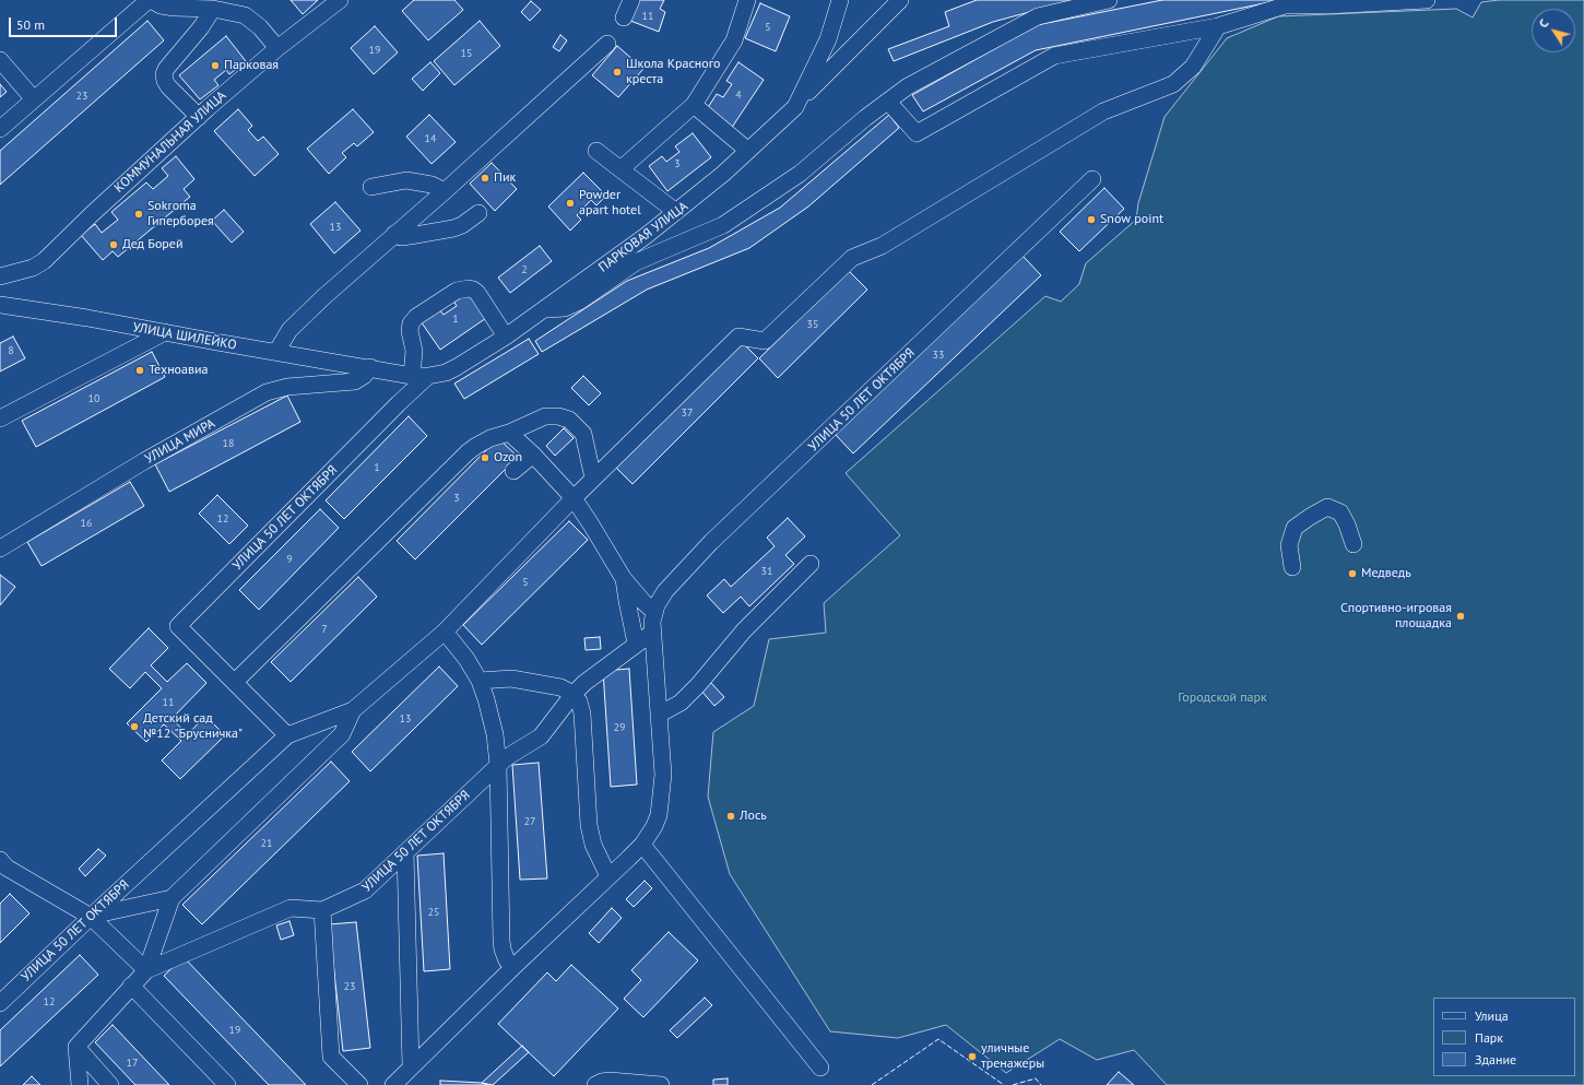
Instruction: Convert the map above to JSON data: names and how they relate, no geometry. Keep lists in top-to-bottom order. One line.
{"streets":{"street":["КОММУНАЛЬНАЯ УЛИЦА","ПАРКОВАЯ УЛИЦА","УЛИЦА ШИЛЕЙКО","УЛИЦА 50 ЛЕТ ОКТЯБРЯ","УЛИЦА МИРА"]},"crossings":[["ПАРКОВАЯ УЛИЦА","УЛИЦА ШИЛЕЙКО"],["ПАРКОВАЯ УЛИЦА","УЛИЦА 50 ЛЕТ ОКТЯБРЯ"],["ПАРКОВАЯ УЛИЦА","УЛИЦА МИРА"],["УЛИЦА ШИЛЕЙКО","УЛИЦА МИРА"]],"parks":["Городской парк"],"places":["Парковая","Школа Красного креста","Пик","Powder apart hotel","Sokroma Гиперборея","Snow point","Дед Борей","Техноавиа","Ozon","Медведь","Спортивно-игровая площадка","Детский сад №12 \"Брусничка\"","Лось","уличные тренажеры"],"house_numbers":["11","5","19","15","4","23","14","3","13","2","1","35","8","33","10","37","18","1","3","12","16","9","31","5","7","11","13","29","27","21","25","23","12","19","17"],"legend":["Улица","Парк","Здание"],"scale_bar":"50 m","north":"top left"}
